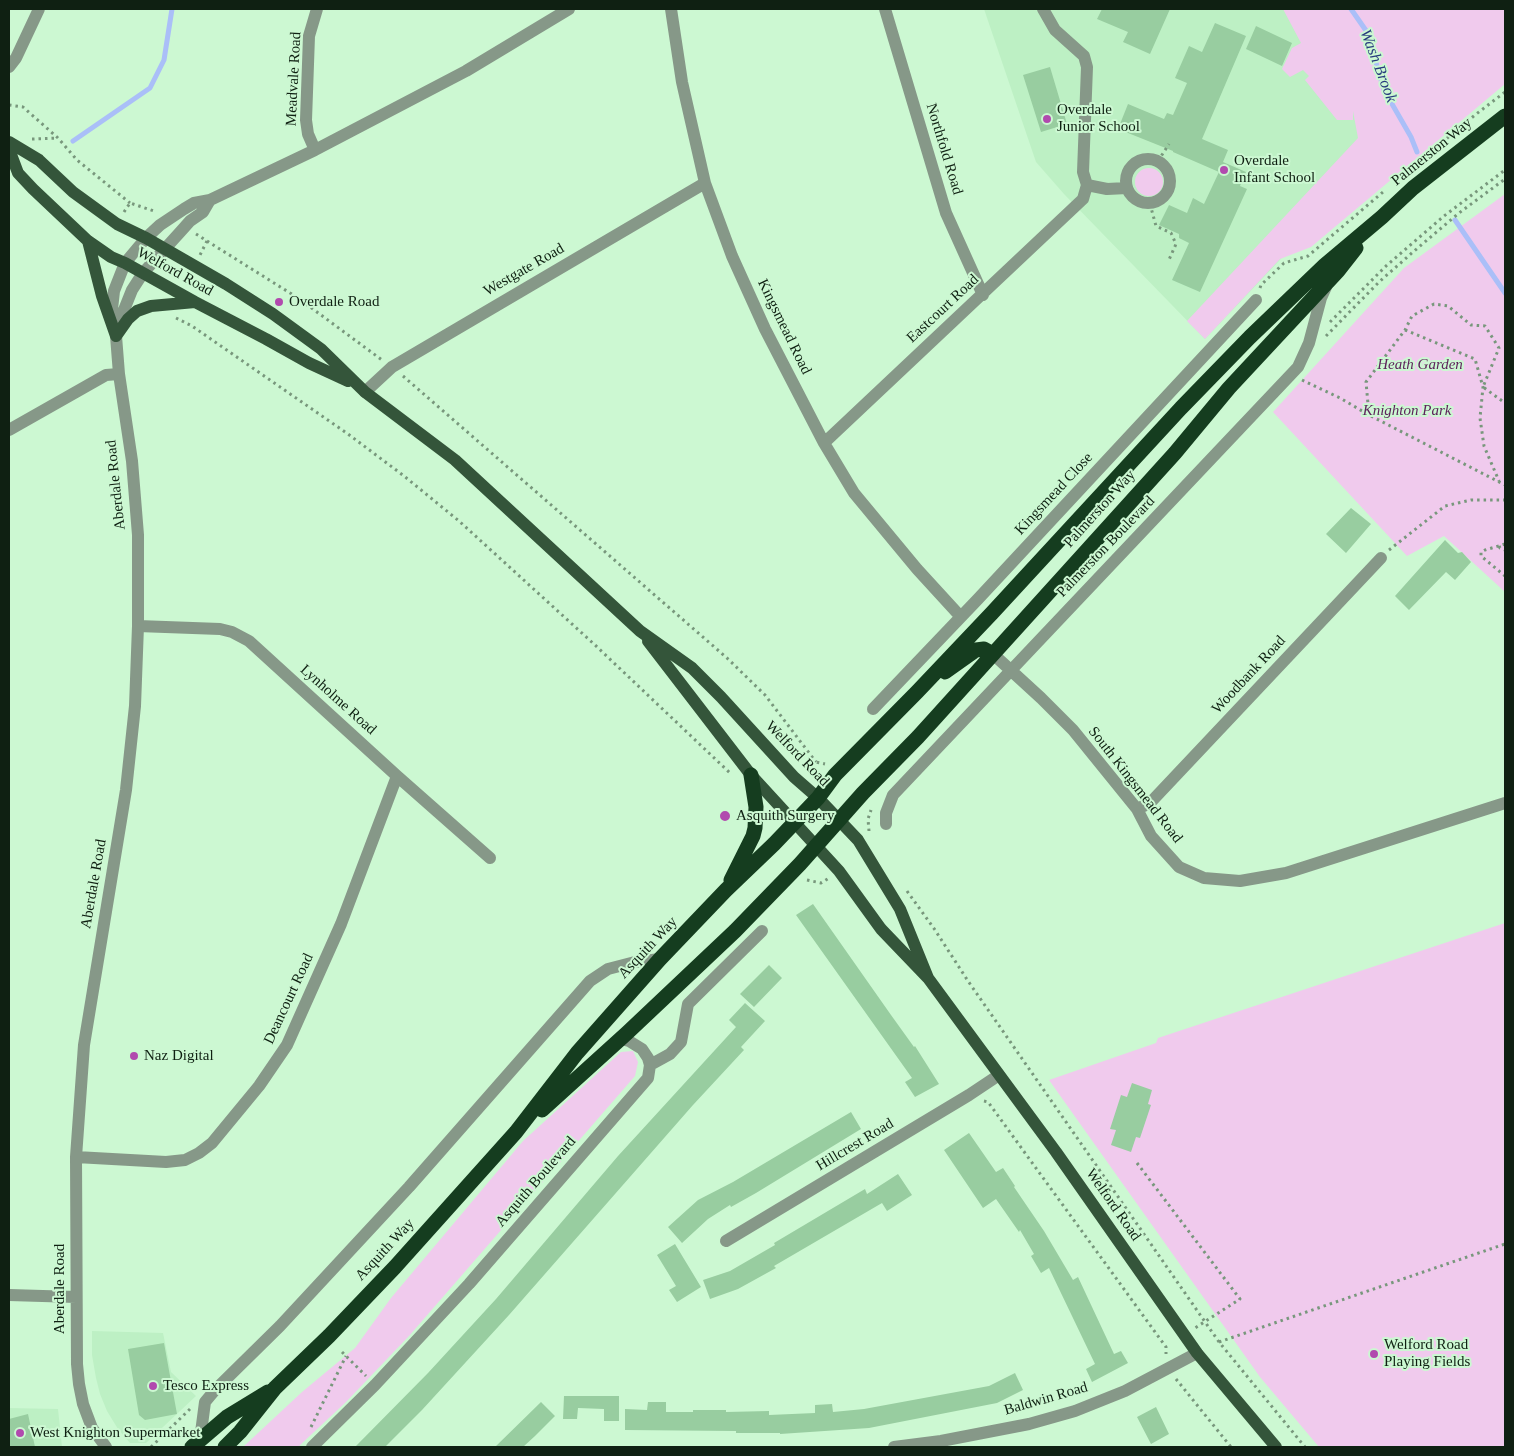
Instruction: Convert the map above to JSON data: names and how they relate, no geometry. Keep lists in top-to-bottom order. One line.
{"streets":{"highway":["Palmerston Way","Asquith Way"],"main road":["Welford Road"],"street":["Meadvale Road","Northfold Road","Westgate Road","Eastcourt Road","Kingsmead Road","Aberdale Road","Kingsmead Close","Palmerston Boulevard","Woodbank Road","Lynholme Road","South Kingsmead Road","Deancourt Road","Hillcrest Road","Asquith Boulevard","Baldwin Road"]},"crossings":[["Northfold Road","Eastcourt Road"],["Palmerston Way","Welford Road"],["Palmerston Way","Palmerston Boulevard"],["Palmerston Way","South Kingsmead Road"],["Palmerston Way","Asquith Way"],["Westgate Road","Welford Road"],["Westgate Road","Kingsmead Road"],["Welford Road","Aberdale Road"],["Welford Road","Asquith Way"],["Welford Road","Hillcrest Road"],["Welford Road","Baldwin Road"],["Eastcourt Road","Kingsmead Road"],["Kingsmead Road","Kingsmead Close"],["Aberdale Road","Lynholme Road"],["Aberdale Road","Deancourt Road"],["Palmerston Boulevard","South Kingsmead Road"],["Woodbank Road","South Kingsmead Road"],["Lynholme Road","Deancourt Road"]],"water":["Wash Brook"],"parks":["Heath Garden","Knighton Park"],"places":["Overdale Junior School","Overdale Infant School","Overdale Road","Asquith Surgery","Naz Digital","Welford Road Playing Fields","Tesco Express","West Knighton Supermarket"]}
